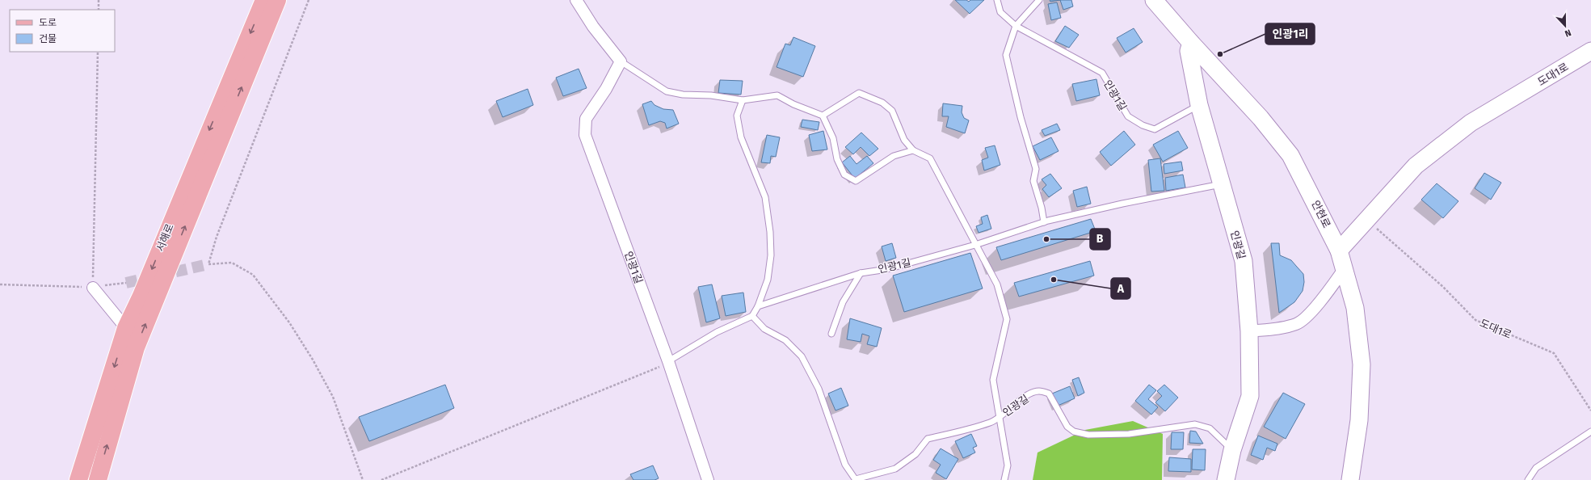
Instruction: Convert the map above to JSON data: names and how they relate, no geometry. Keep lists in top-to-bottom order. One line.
{"streets":{"main road":["서해로"],"street":["도대1로","인광1길","안현로","인광길"]},"crossings":[["도대1로","안현로"],["인광1길","인광길"],["안현로","인광길"]],"places":["인광1리","B","A"],"legend":["도로","건물"],"north":"bottom"}
